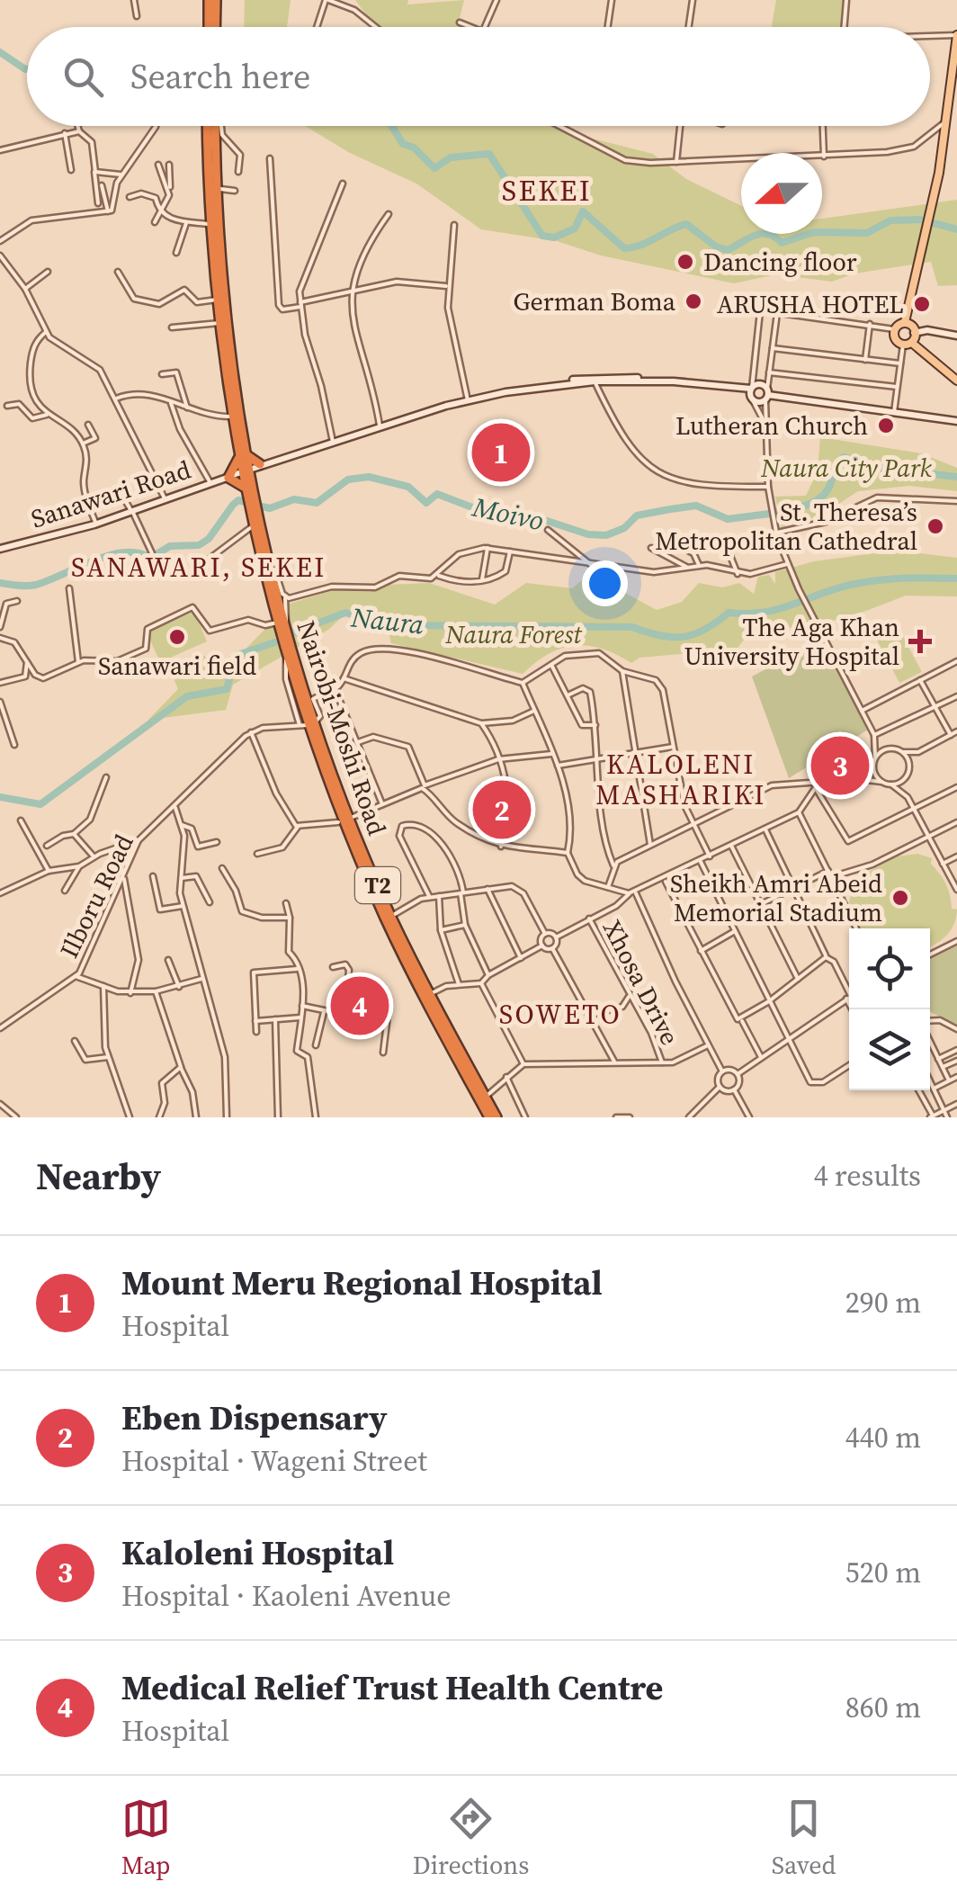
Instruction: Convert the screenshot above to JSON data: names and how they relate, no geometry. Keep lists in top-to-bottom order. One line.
{"streets":{"highway":["Nairobi-Moshi Road","T2"],"street":["Sanawari Road","Ilboru Road","Xhosa Drive"]},"crossings":[["Sanawari Road","Nairobi-Moshi Road"]],"districts":["SEKEI","SANAWARI, SEKEI","KALOLENI MASHARIKI","SOWETO"],"water":["Moivo","Naura"],"parks":["Naura City Park","Naura Forest"],"places":{"other":["Dancing floor","German Boma","ARUSHA HOTEL","Lutheran Church","St. Theresa’s Metropolitan Cathedral","Sanawari field","Sheikh Amri Abeid Memorial Stadium"],"health":["The Aga Khan University Hospital"]},"north":"left","page":{"search":"Search here","pins":["1","3","2","4"],"heading":["Nearby","4 results"],"list":[{"mark":"1","name":"Mount Meru Regional Hospital","note":"Hospital","value":"290 m"},{"mark":"2","name":"Eben Dispensary","note":"Hospital · Wageni Street","value":"440 m"},{"mark":"3","name":"Kaloleni Hospital","note":"Hospital · Kaoleni Avenue","value":"520 m"},{"mark":"4","name":"Medical Relief Trust Health Centre","note":"Hospital","value":"860 m"}],"nav":["Map","Directions","Saved"]}}
